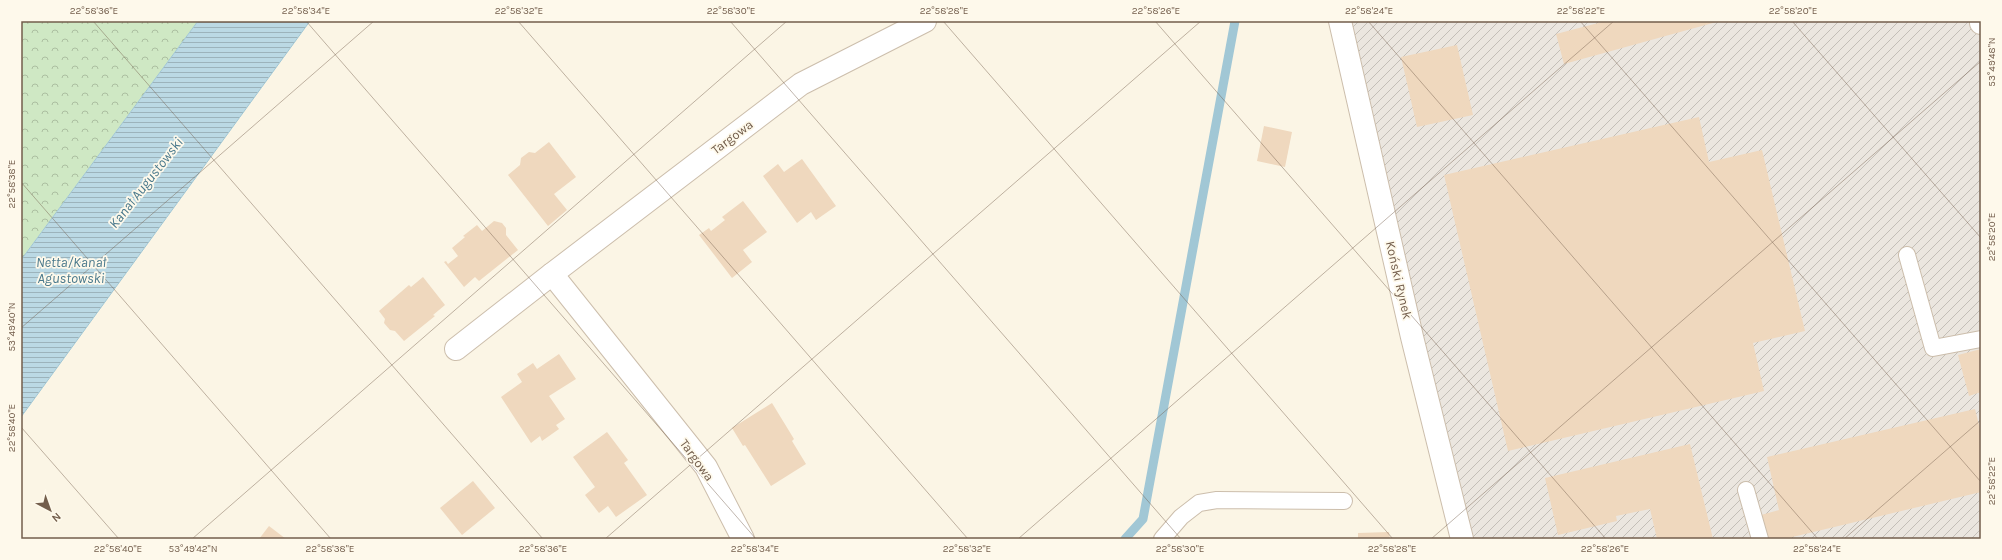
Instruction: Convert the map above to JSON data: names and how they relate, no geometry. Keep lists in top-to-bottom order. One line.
{"streets":{"street":["Targowa","Koński Rynek"]},"water":["Kanał Augustowski","Netta/Kanał Agustowski"],"north":"bottom right","coordinates":["22°58'36\"E","22°58'34\"E","22°58'32\"E","22°58'30\"E","22°58'28\"E","22°58'26\"E","22°58'24\"E","22°58'22\"E","22°58'20\"E","53°49'48\"N","22°58'38\"E","53°49'40\"N","22°58'40\"E","53°49'42\"N"]}
